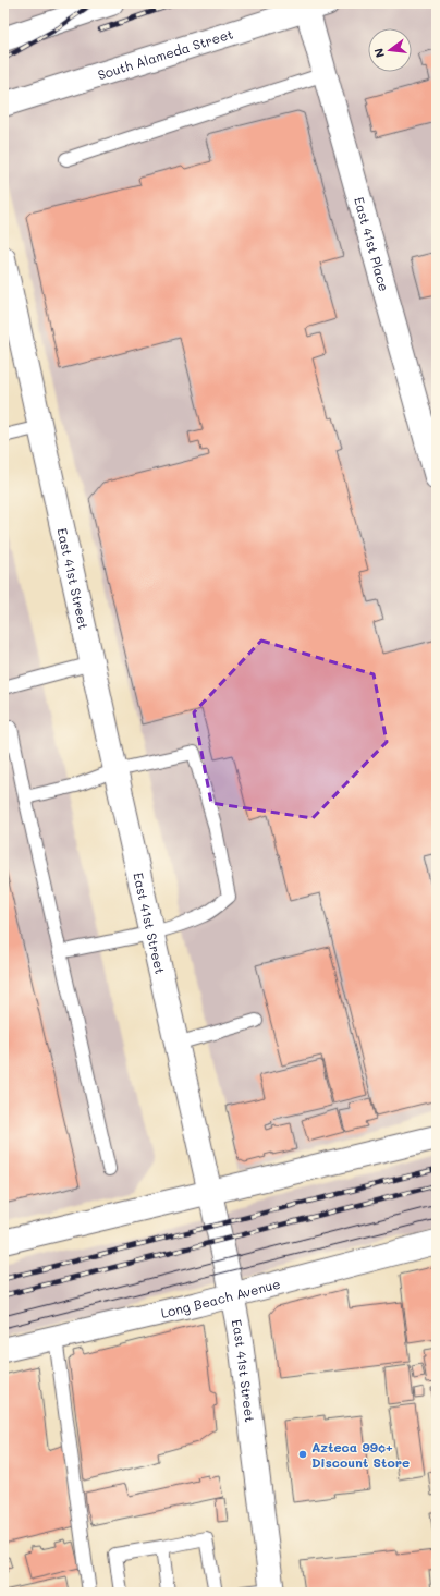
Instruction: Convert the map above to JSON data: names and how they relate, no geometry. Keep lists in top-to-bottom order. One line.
{"streets":{"street":["South Alameda Street","East 41st Place","East 41st Street","Long Beach Avenue"]},"crossings":[["South Alameda Street","East 41st Place"],["East 41st Street","Long Beach Avenue"]],"places":["Azteca 99¢+ Discount Store"],"north":"left"}
